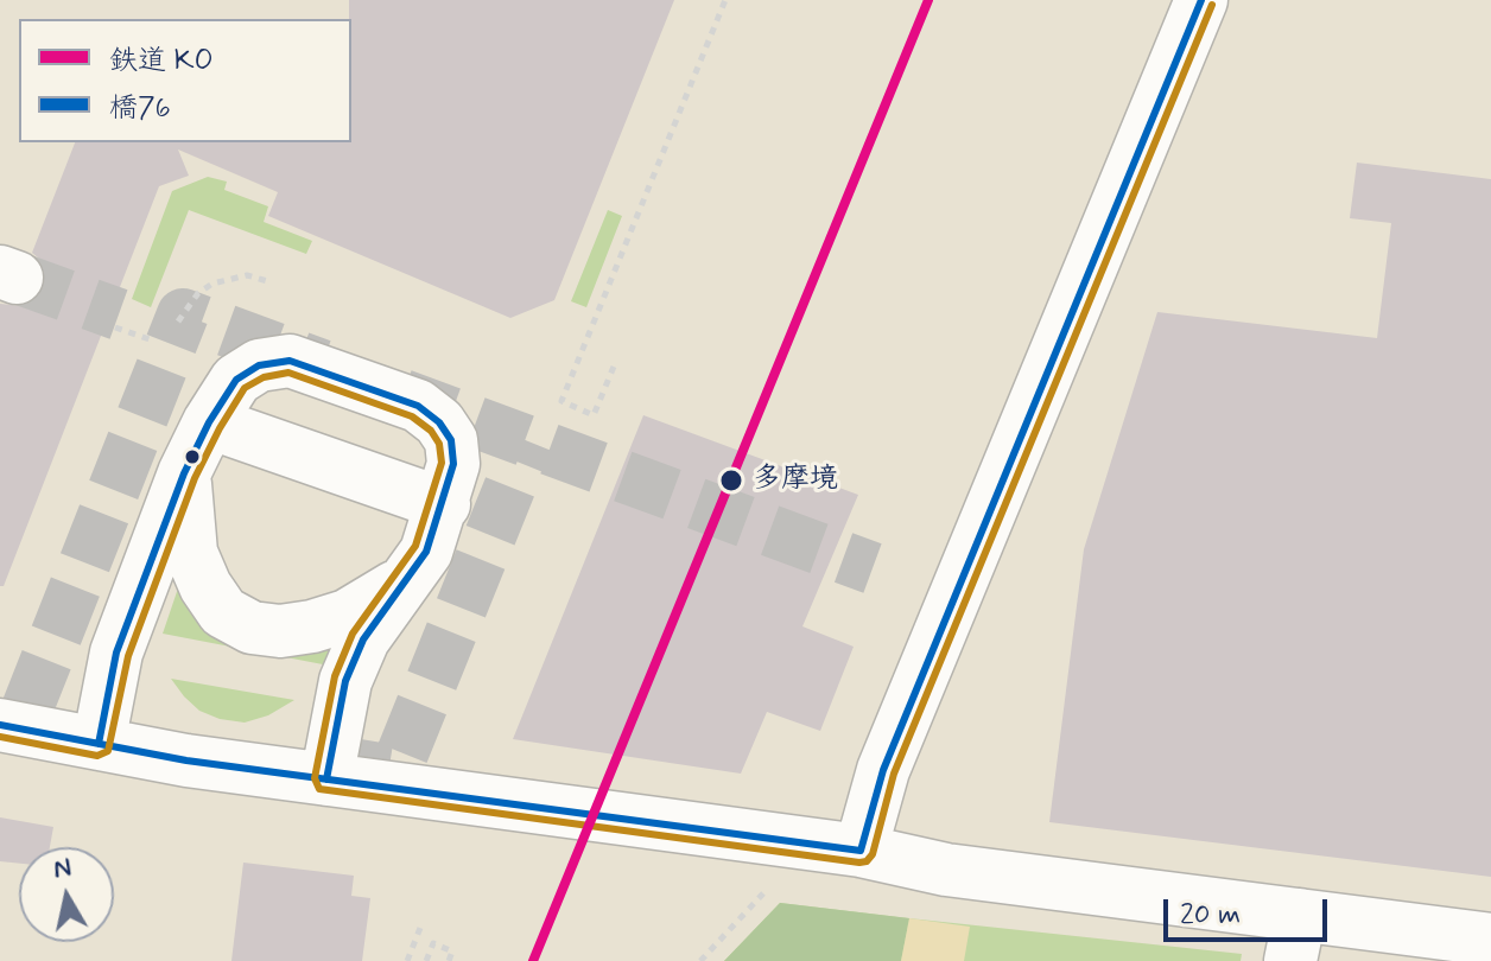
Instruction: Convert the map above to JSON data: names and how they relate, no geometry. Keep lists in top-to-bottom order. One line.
{"places":["多摩境"],"lines":["rail line KO","transit line 橋76"],"legend":["鉄道 KO","橋76"],"scale_bar":"20 m","north":"top"}
